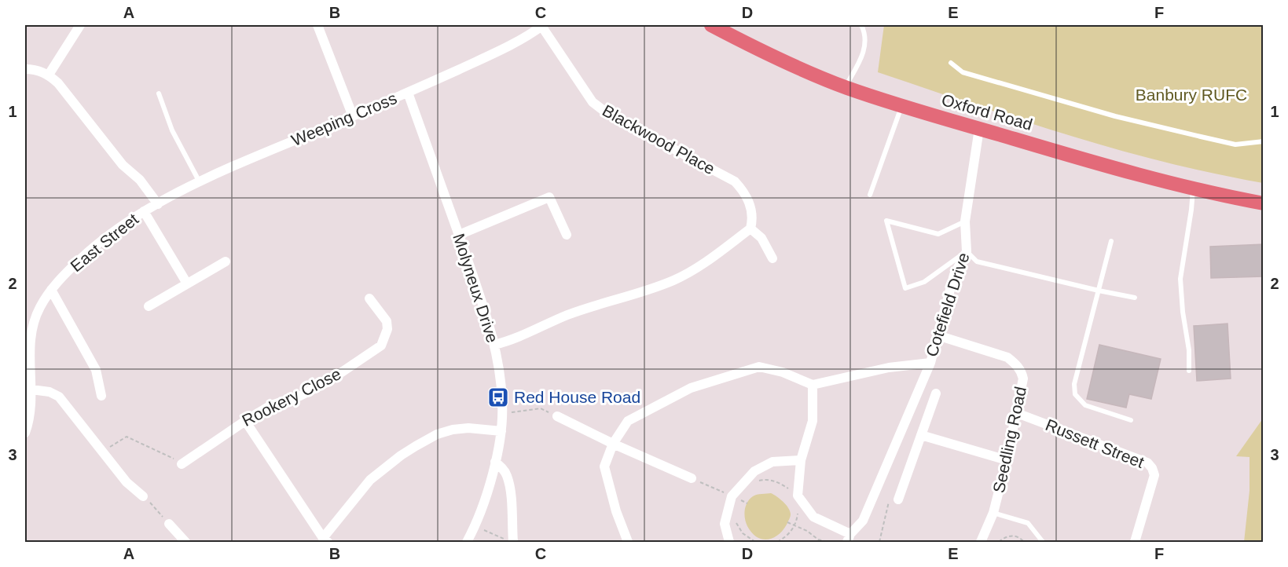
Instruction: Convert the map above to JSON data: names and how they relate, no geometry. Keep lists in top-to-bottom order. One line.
{"streets":{"main road":["Oxford Road"],"street":["Weeping Cross","Blackwood Place","East Street","Molyneux Drive","Cotefield Drive","Rookery Close","Seedling Road","Russett Street"]},"crossings":[["Oxford Road","Cotefield Drive"],["Weeping Cross","Blackwood Place"],["Weeping Cross","East Street"],["Weeping Cross","Molyneux Drive"],["Cotefield Drive","Seedling Road"],["Seedling Road","Russett Street"]],"parks":["Banbury RUFC"],"places":{"bus stop":["Red House Road"]},"grid":{"columns":["A","B","C","D","E","F"],"rows":["1","2","3"]}}
